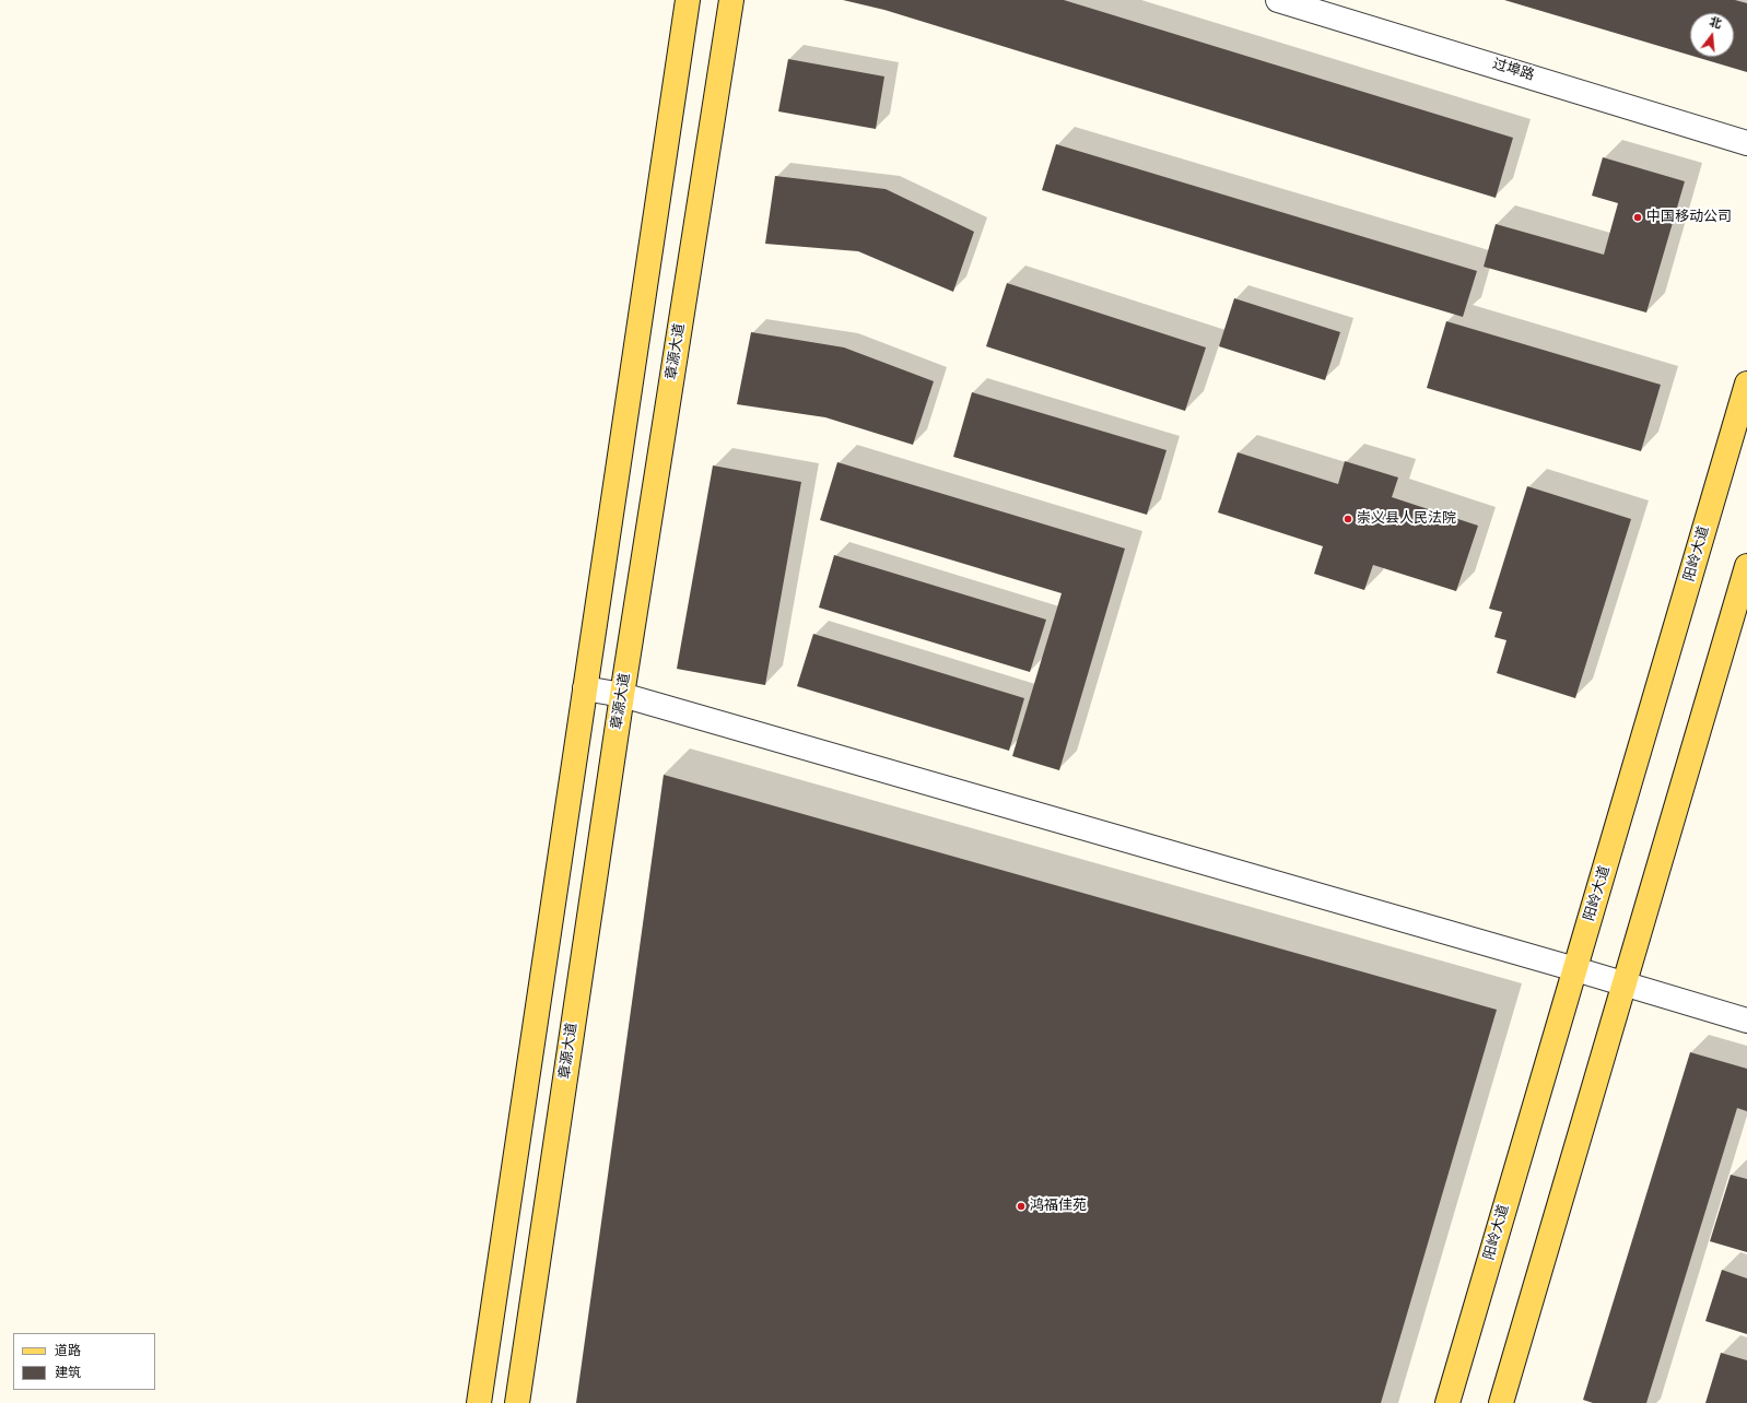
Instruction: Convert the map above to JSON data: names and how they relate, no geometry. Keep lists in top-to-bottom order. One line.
{"streets":{"main road":["章源大道","阳岭大道"],"street":["过埠路"]},"places":["中国移动公司","崇义县人民法院","鸿福佳苑"],"legend":["道路","建筑"],"north":"top"}
